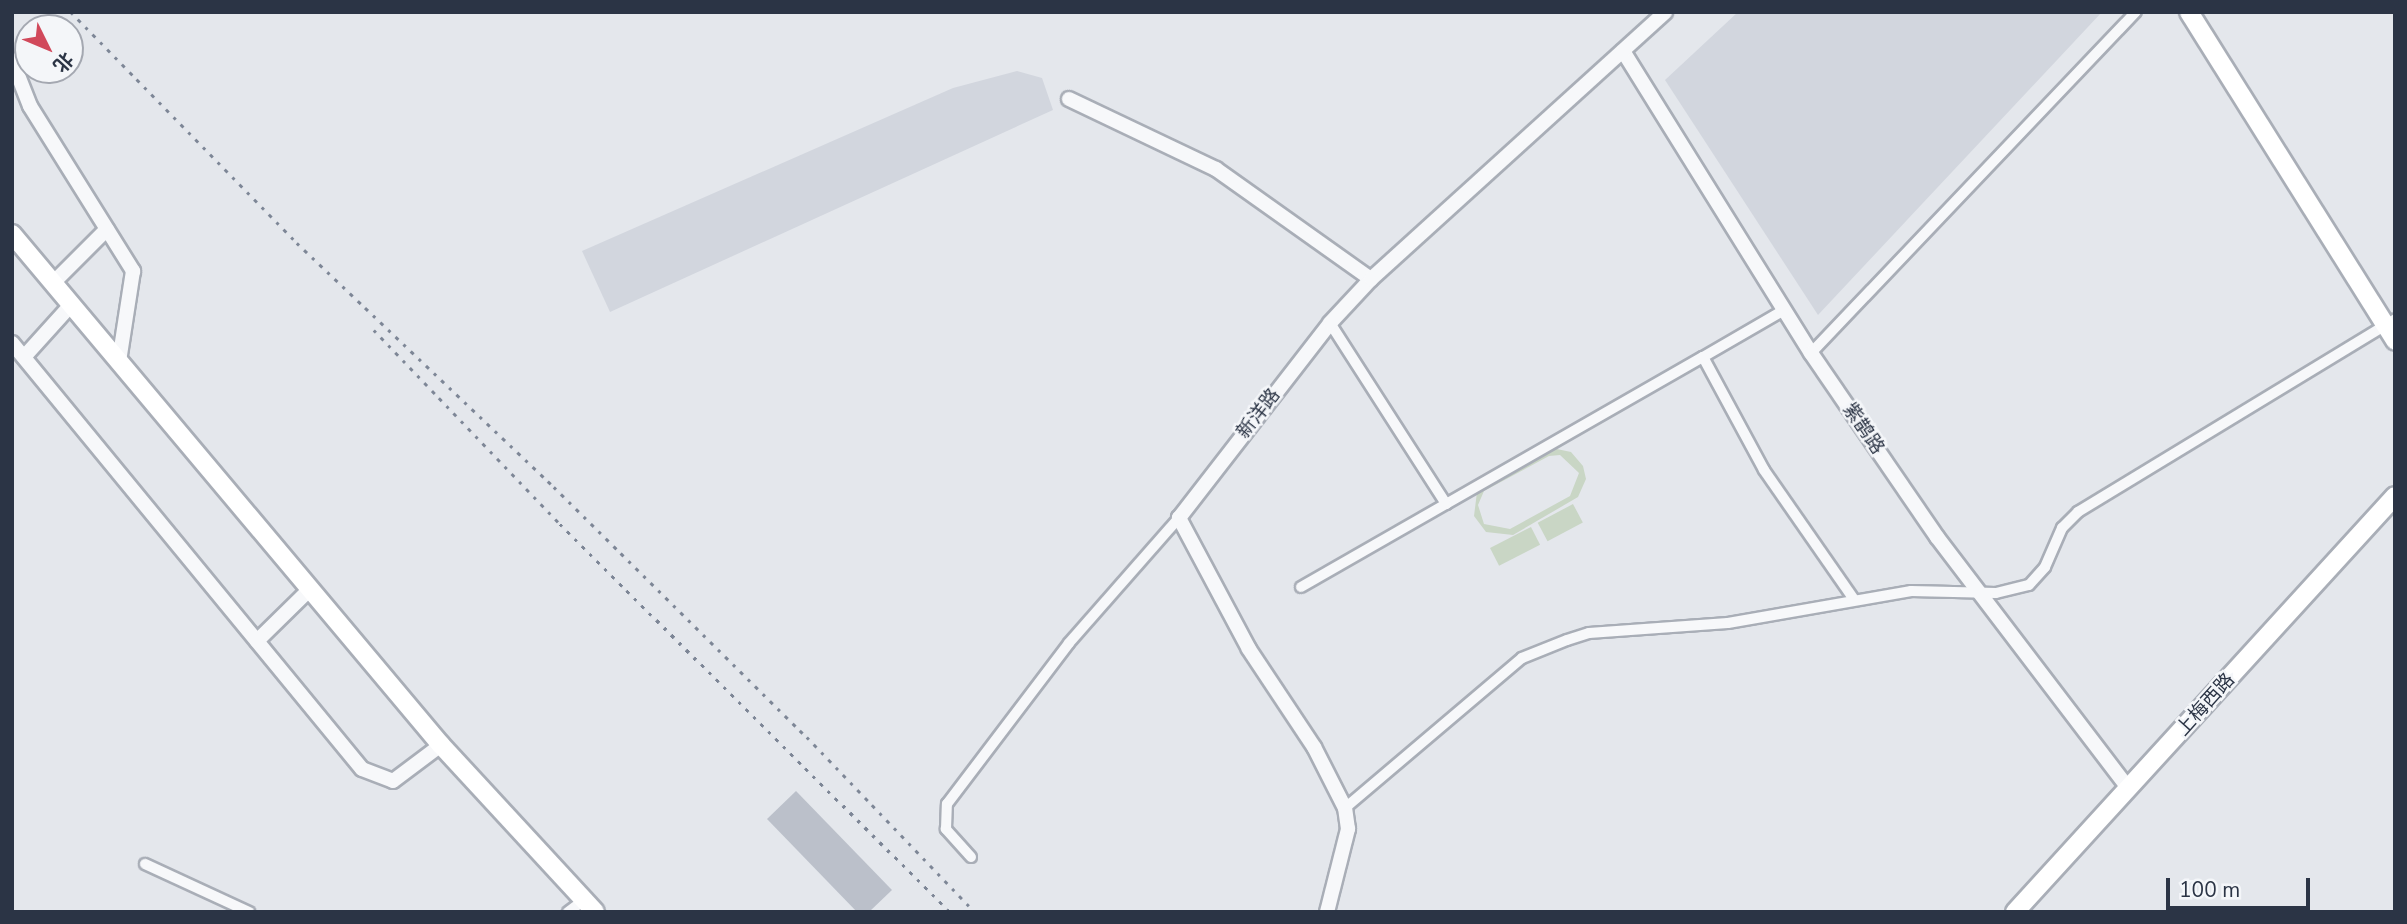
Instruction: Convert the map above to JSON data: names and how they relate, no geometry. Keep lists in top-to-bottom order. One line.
{"streets":{"main road":["上梅西路"],"street":["新洋路","紫鹊路"]},"crossings":[["新洋路","紫鹊路"],["紫鹊路","上梅西路"]],"scale_bar":"100 m","north":"bottom right"}
